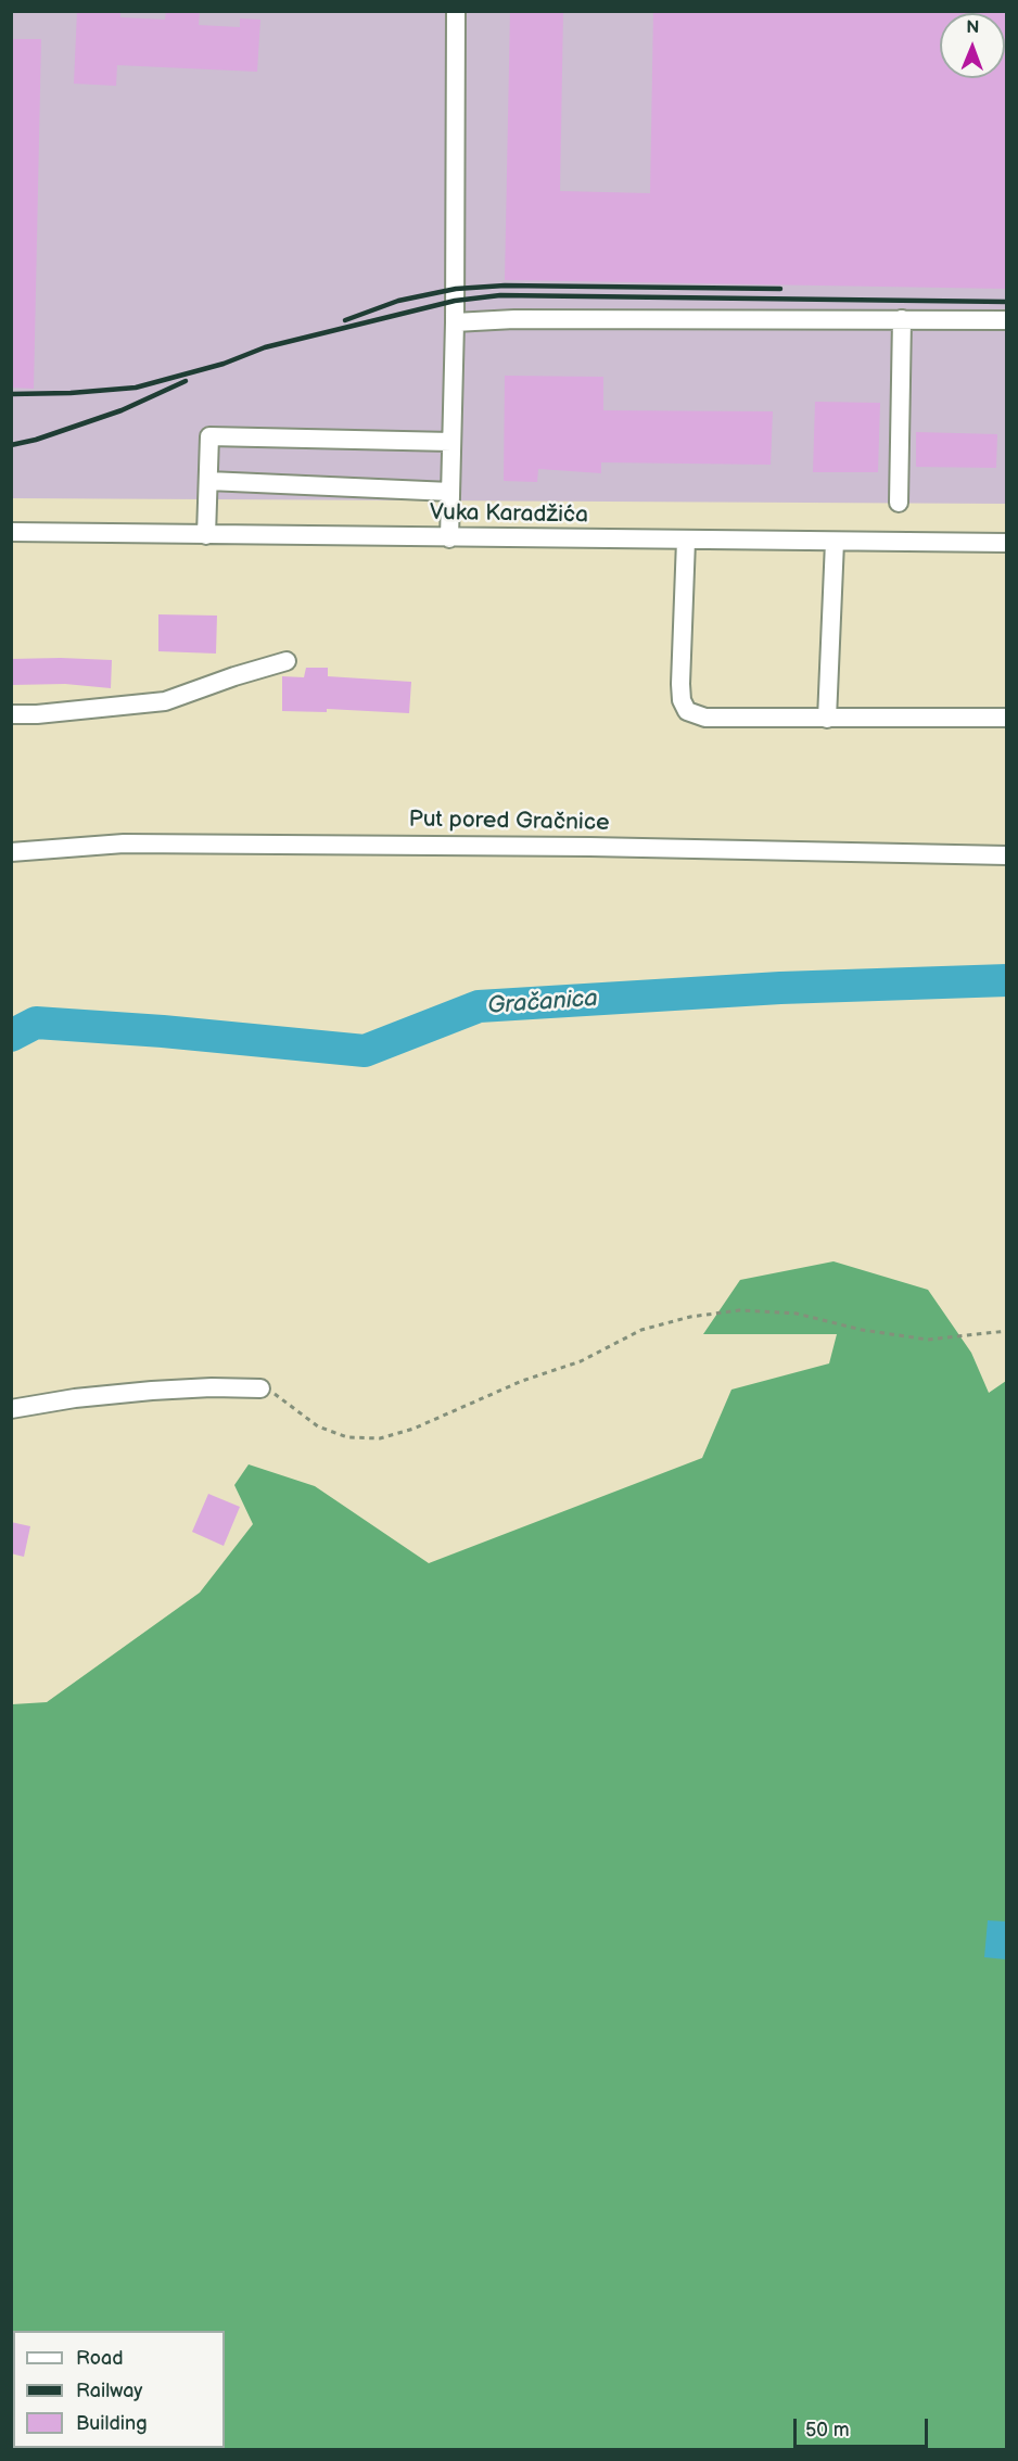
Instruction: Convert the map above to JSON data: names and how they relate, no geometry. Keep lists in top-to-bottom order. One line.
{"streets":{"street":["Vuka Karadžića","Put pored Gračnice"]},"water":["Gračanica"],"legend":["Road","Railway","Building"],"scale_bar":"50 m","north":"top"}
